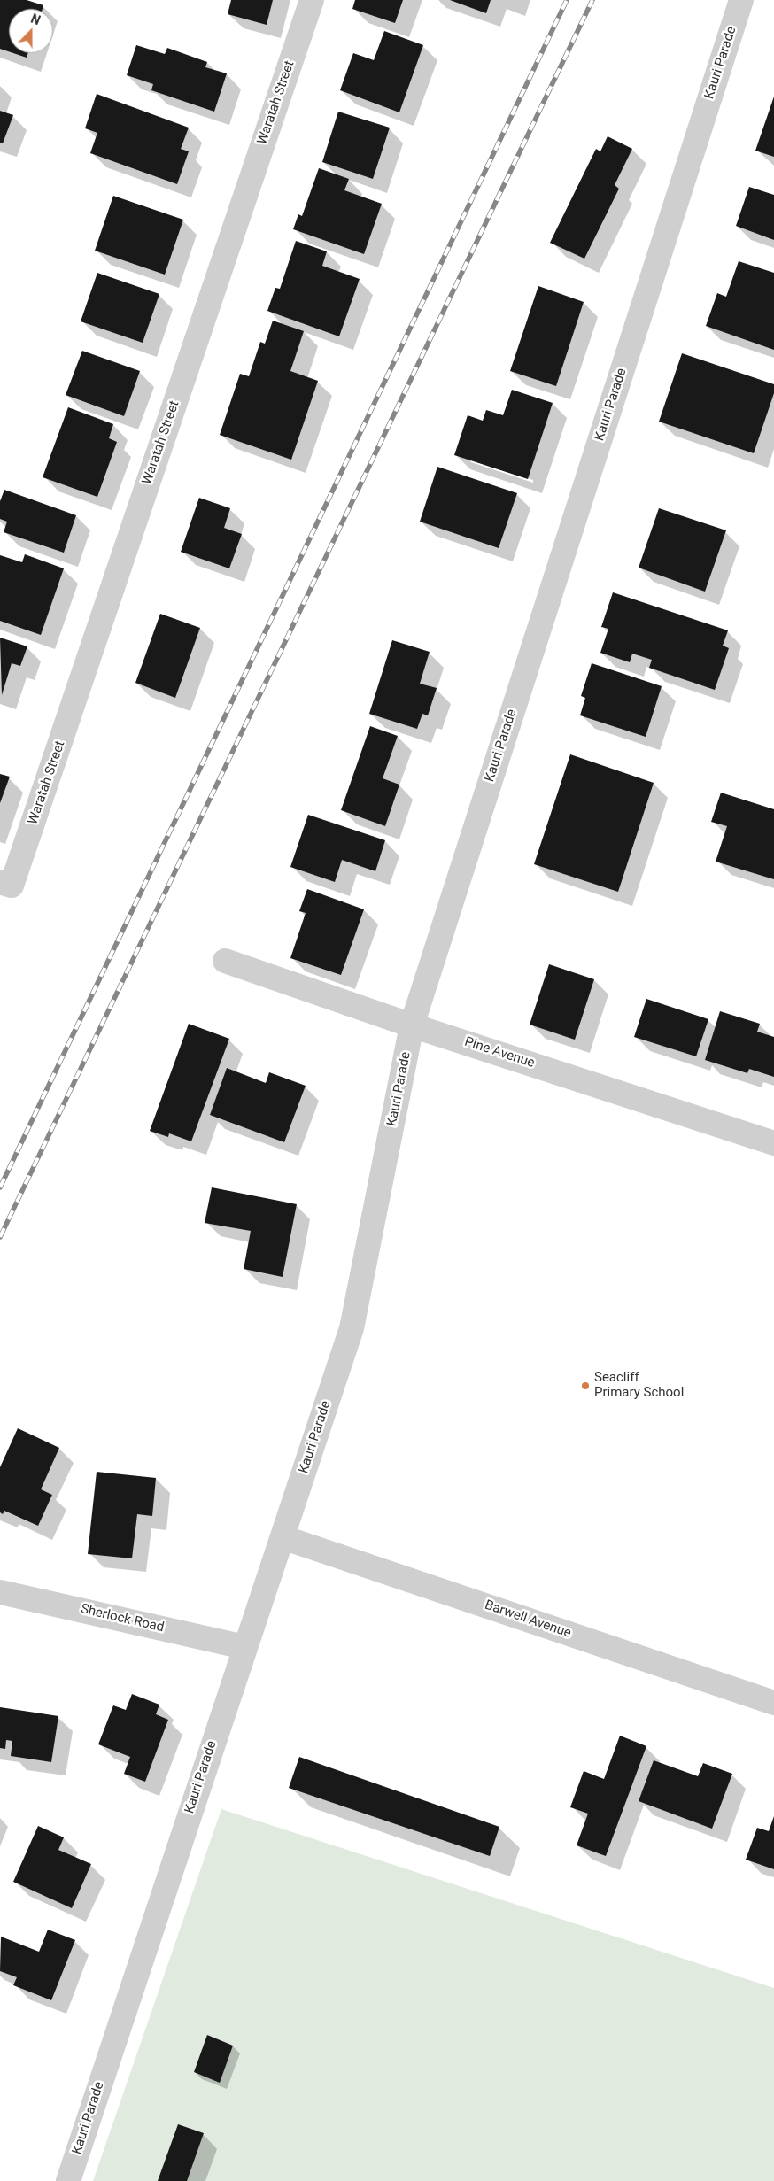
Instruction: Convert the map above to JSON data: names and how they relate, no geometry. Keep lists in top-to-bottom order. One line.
{"streets":{"street":["Kauri Parade","Waratah Street","Pine Avenue","Sherlock Road","Barwell Avenue"]},"crossings":[["Kauri Parade","Pine Avenue"],["Kauri Parade","Sherlock Road"],["Kauri Parade","Barwell Avenue"]],"places":["Seacliff Primary School"],"north":"top"}
